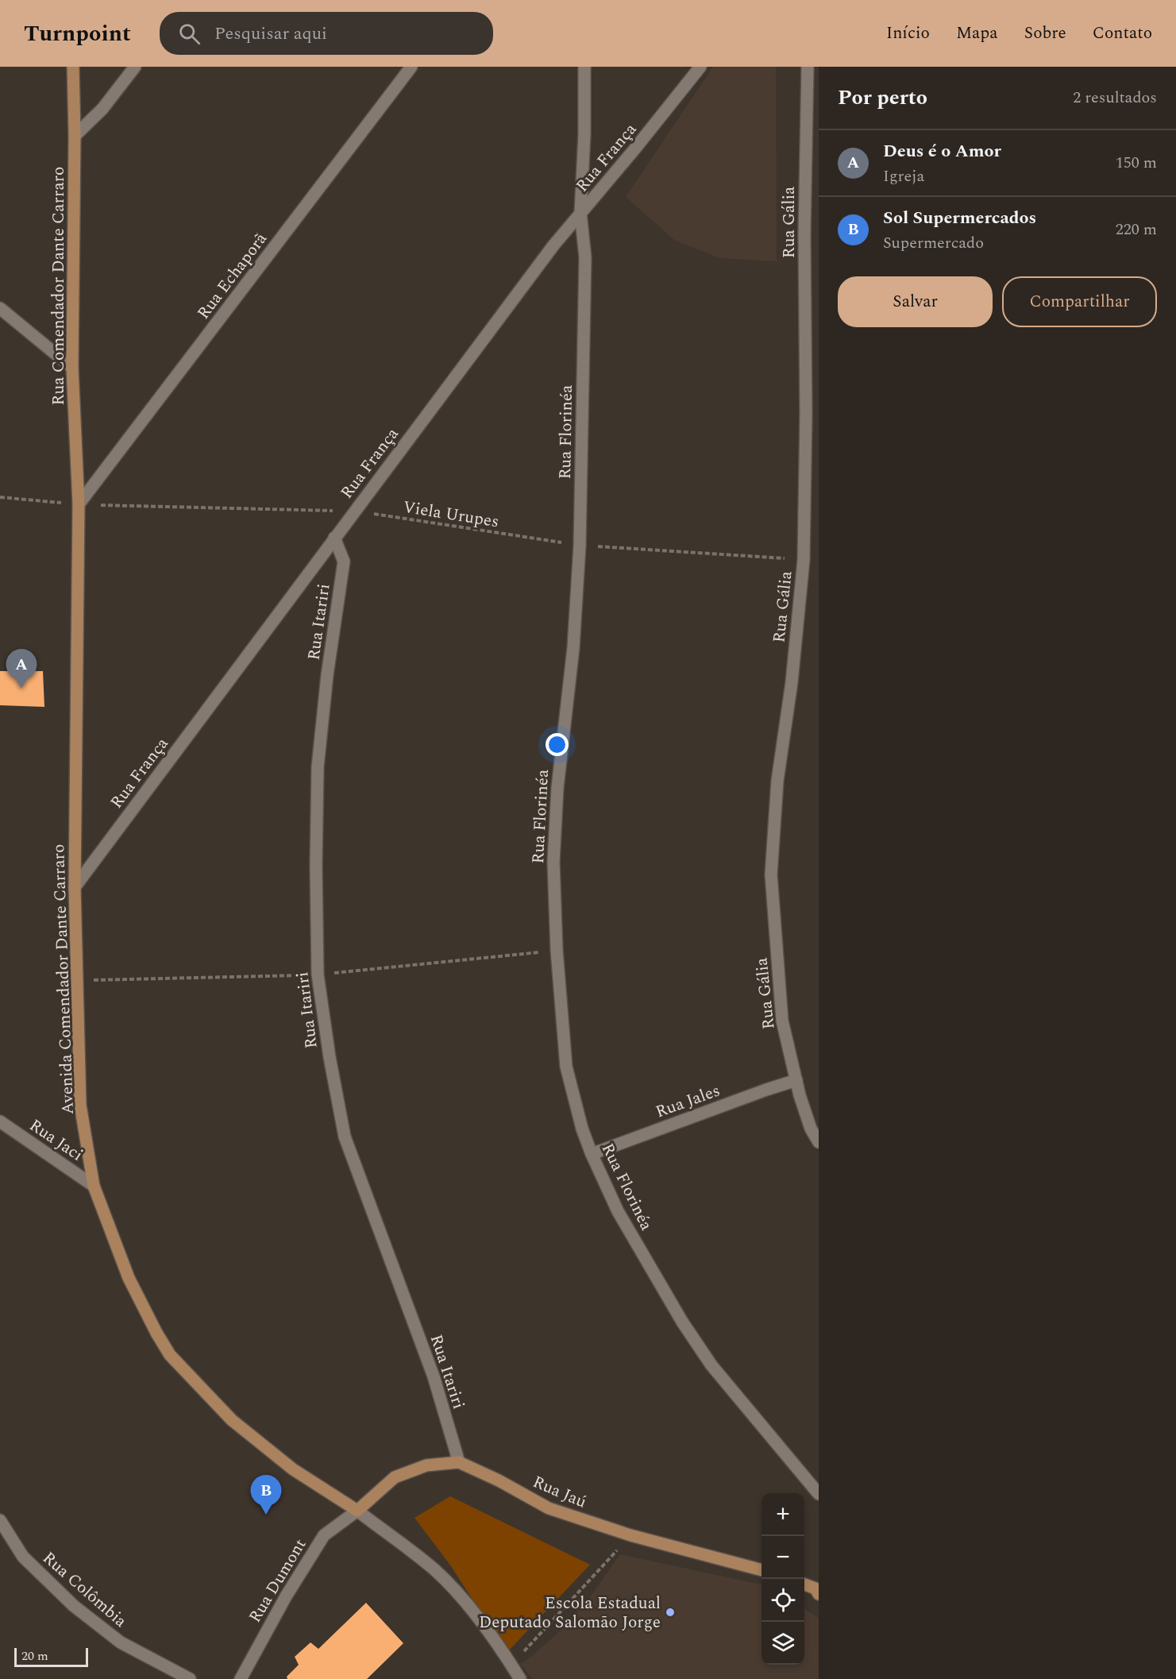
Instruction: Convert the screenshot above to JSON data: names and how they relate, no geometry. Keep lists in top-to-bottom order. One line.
{"streets":{"street":["Rua França","Rua Gália","Rua Echaporã","Rua Comendador Dante Carraro","Rua Florinéa","Rua Itariri","Avenida Comendador Dante Carraro","Rua Jales","Rua Jaci","Rua Jaú","Rua Dumont","Rua Colômbia"],"path":["Viela Urupes"]},"crossings":[["Rua França","Rua Florinéa"],["Rua França","Viela Urupes"],["Rua França","Rua Itariri"],["Rua França","Avenida Comendador Dante Carraro"],["Rua Gália","Viela Urupes"],["Rua Gália","Rua Jales"],["Rua Echaporã","Rua Comendador Dante Carraro"],["Rua Echaporã","Viela Urupes"],["Rua Echaporã","Avenida Comendador Dante Carraro"],["Rua Comendador Dante Carraro","Viela Urupes"],["Rua Comendador Dante Carraro","Avenida Comendador Dante Carraro"],["Rua Florinéa","Viela Urupes"],["Rua Florinéa","Rua Jales"],["Viela Urupes","Avenida Comendador Dante Carraro"],["Rua Itariri","Rua Jaú"],["Avenida Comendador Dante Carraro","Rua Jaci"],["Avenida Comendador Dante Carraro","Rua Dumont"]],"places":["Escola Estadual Deputado Salomão Jorge"],"scale_bar":"20 m","page":{"header":"Turnpoint","search":"Pesquisar aqui","nav":["Início","Mapa","Sobre","Contato"],"heading":["Por perto","2 resultados"],"list":[{"mark":"A","name":"Deus é o Amor","note":"Igreja","value":"150 m"},{"mark":"B","name":"Sol Supermercados","note":"Supermercado","value":"220 m"}],"buttons":["Salvar","Compartilhar"],"pins":["A","B"],"map_buttons":["+","−"],"scale":"20 m"}}
